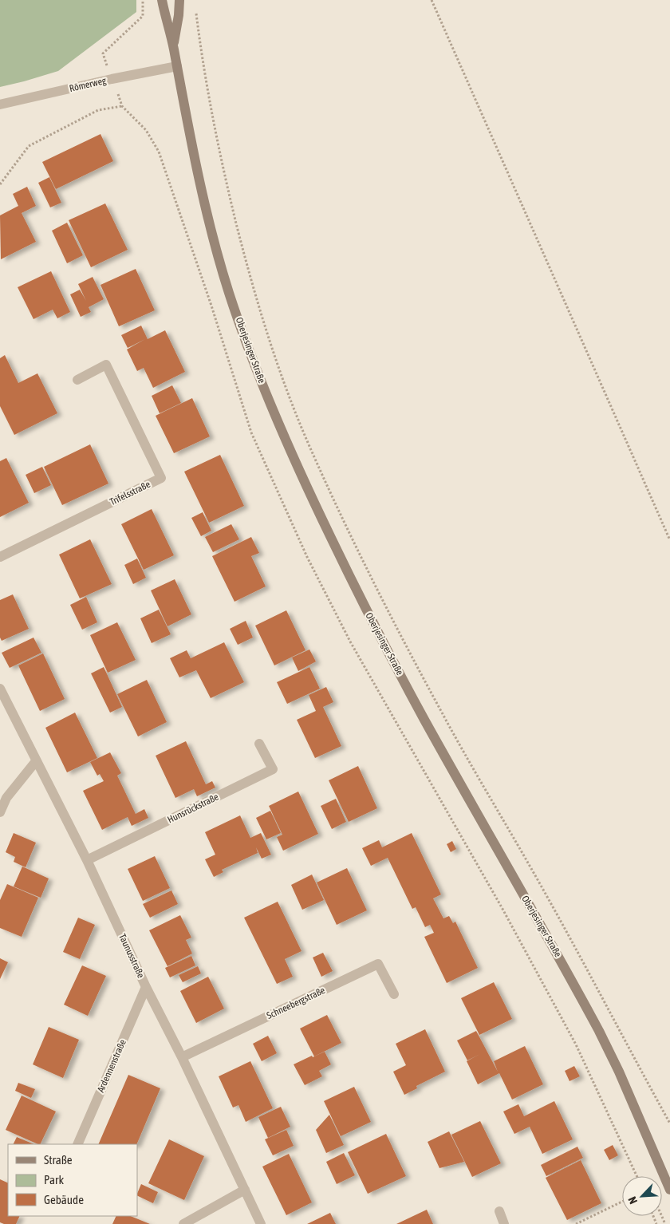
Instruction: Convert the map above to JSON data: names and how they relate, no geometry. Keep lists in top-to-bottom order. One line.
{"streets":{"main road":["Oberjesinger Straße"],"street":["Römerweg","Trifelsstraße","Hunsrückstraße","Taunusstraße","Schneebergstraße","Ardennenstraße"]},"crossings":[["Römerweg","Oberjesinger Straße"],["Hunsrückstraße","Taunusstraße"],["Taunusstraße","Schneebergstraße"],["Taunusstraße","Ardennenstraße"]],"legend":["Straße","Park","Gebäude"],"north":"bottom left"}
